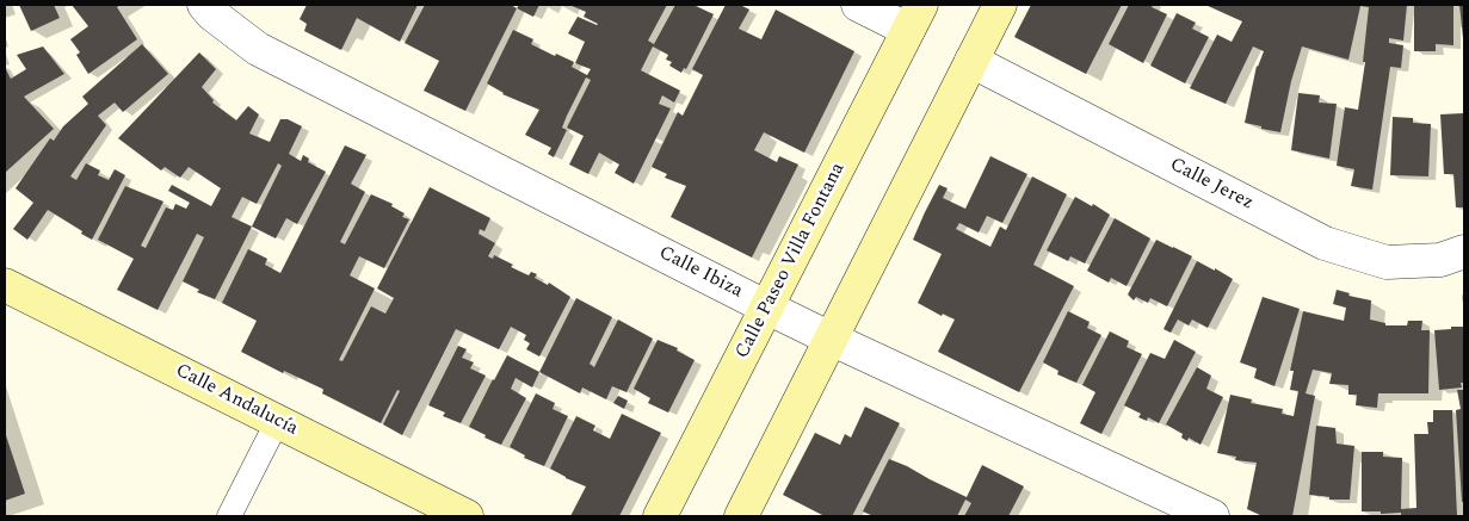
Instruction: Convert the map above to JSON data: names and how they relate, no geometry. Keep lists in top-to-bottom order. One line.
{"streets":{"street":["Calle Jerez","Calle Paseo Villa Fontana","Calle Ibiza","Calle Andalucía"]},"crossings":[["Calle Paseo Villa Fontana","Calle Ibiza"]]}
